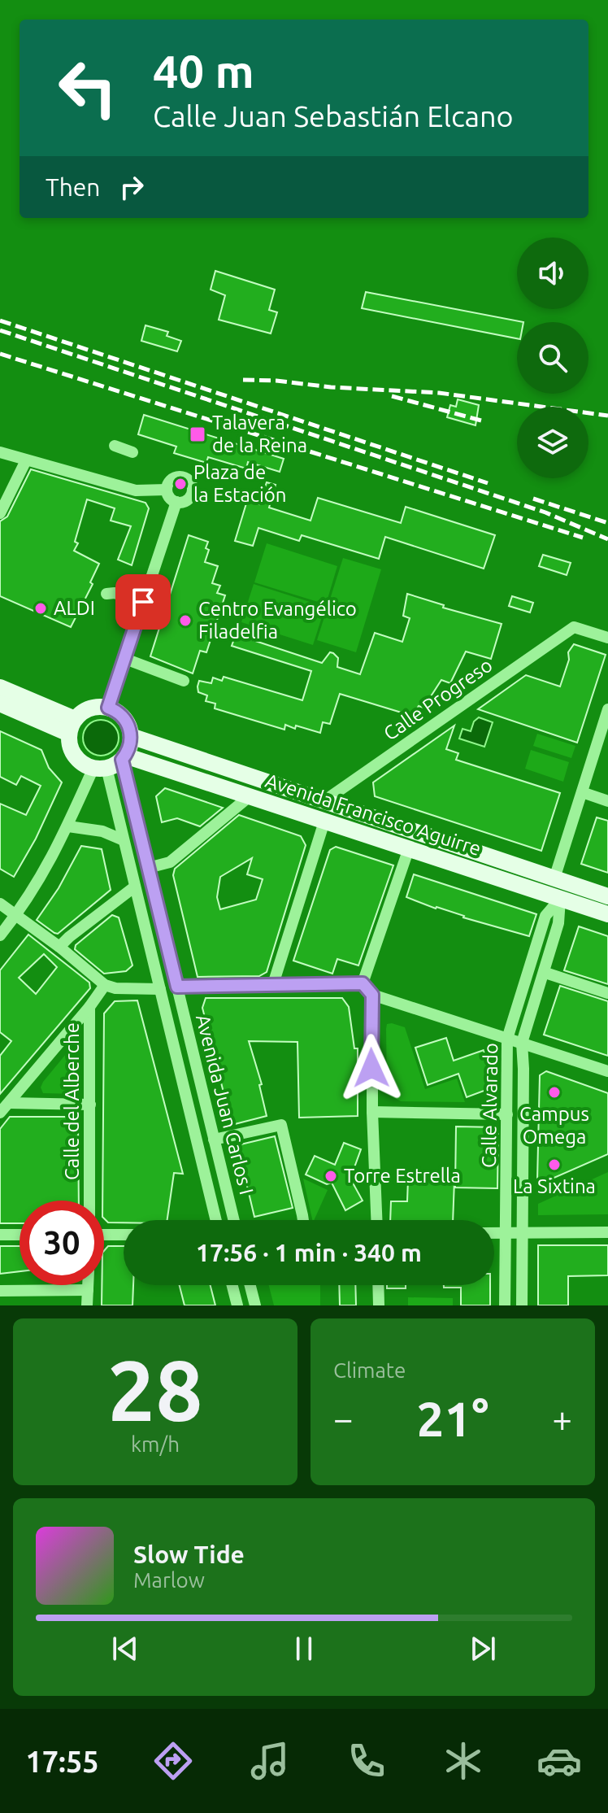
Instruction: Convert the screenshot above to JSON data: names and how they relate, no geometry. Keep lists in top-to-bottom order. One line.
{"streets":{"main road":["Avenida Francisco Aguirre"],"street":["Calle Progreso","Calle del Alberche","Avenida Juan Carlos I","Calle Alvarado"]},"crossings":[["Calle Progreso","Avenida Francisco Aguirre"],["Avenida Francisco Aguirre","Avenida Juan Carlos I"],["Avenida Francisco Aguirre","Calle Alvarado"]],"places":{"transit":["Talavera de la Reina"],"other":["Plaza de la Estación","ALDI","Centro Evangélico Filadelfia","Campus Omega","La Sixtina","Torre Estrella"]},"page":{"turn":["40 m","Calle Juan Sebastián Elcano"],"then":"Then","limit":"30","trip":"17:56 · 1 min · 340 m","tile":[["28","km/h"],"Climate"],"heat":["−","21°","+"],"song":["Slow Tide","Marlow"],"tabs":"17:55"}}
